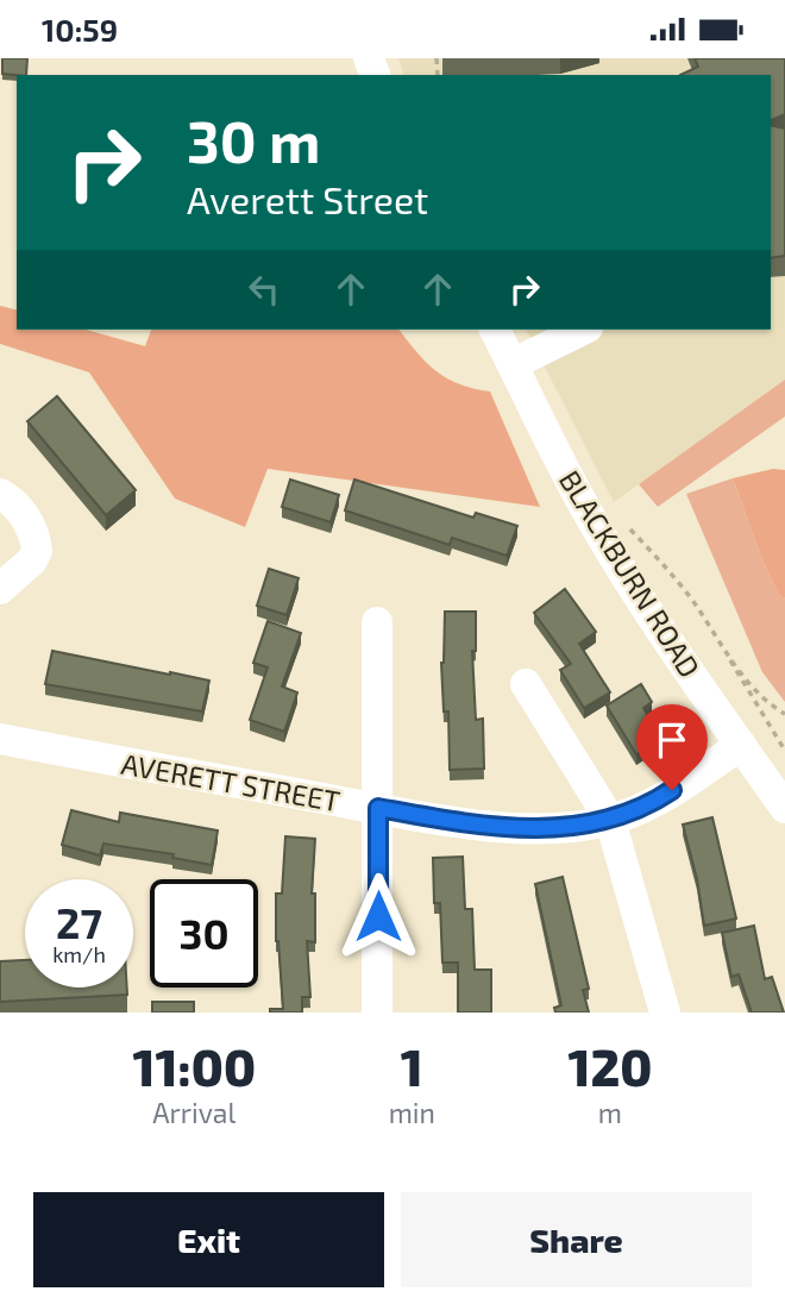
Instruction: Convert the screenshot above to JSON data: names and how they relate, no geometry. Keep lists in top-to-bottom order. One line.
{"streets":{"street":["BLACKBURN ROAD","AVERETT STREET"]},"crossings":[["BLACKBURN ROAD","AVERETT STREET"]],"page":{"status":"10:59","turn":["30 m","Averett Street"],"speed":"27 km/h","limit":"30","eta":["11:00","Arrival","1","min","120","m"],"buttons":["Exit","Share"]}}
